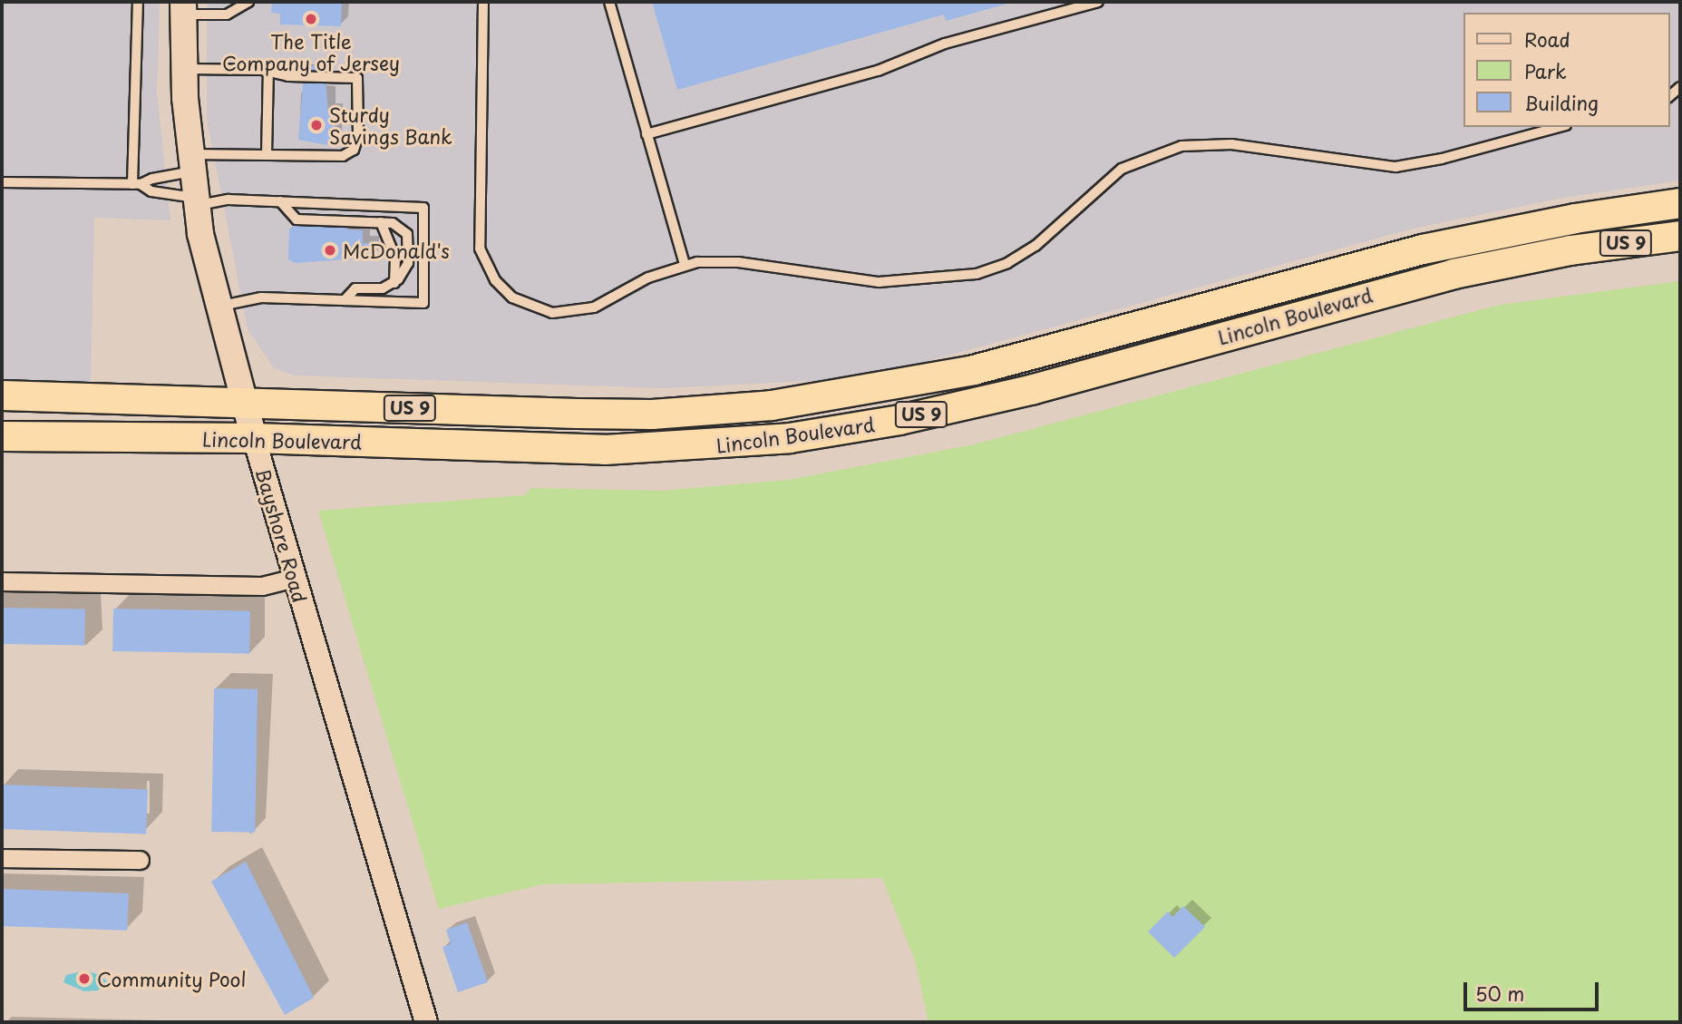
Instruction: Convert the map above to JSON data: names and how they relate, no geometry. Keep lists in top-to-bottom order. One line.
{"streets":{"highway":["US 9","Lincoln Boulevard"],"main road":["Bayshore Road"]},"crossings":[["Lincoln Boulevard","Bayshore Road"]],"places":["The Title Company of Jersey","Sturdy Savings Bank","McDonald's","Community Pool"],"legend":["Road","Park","Building"],"scale_bar":"50 m"}
